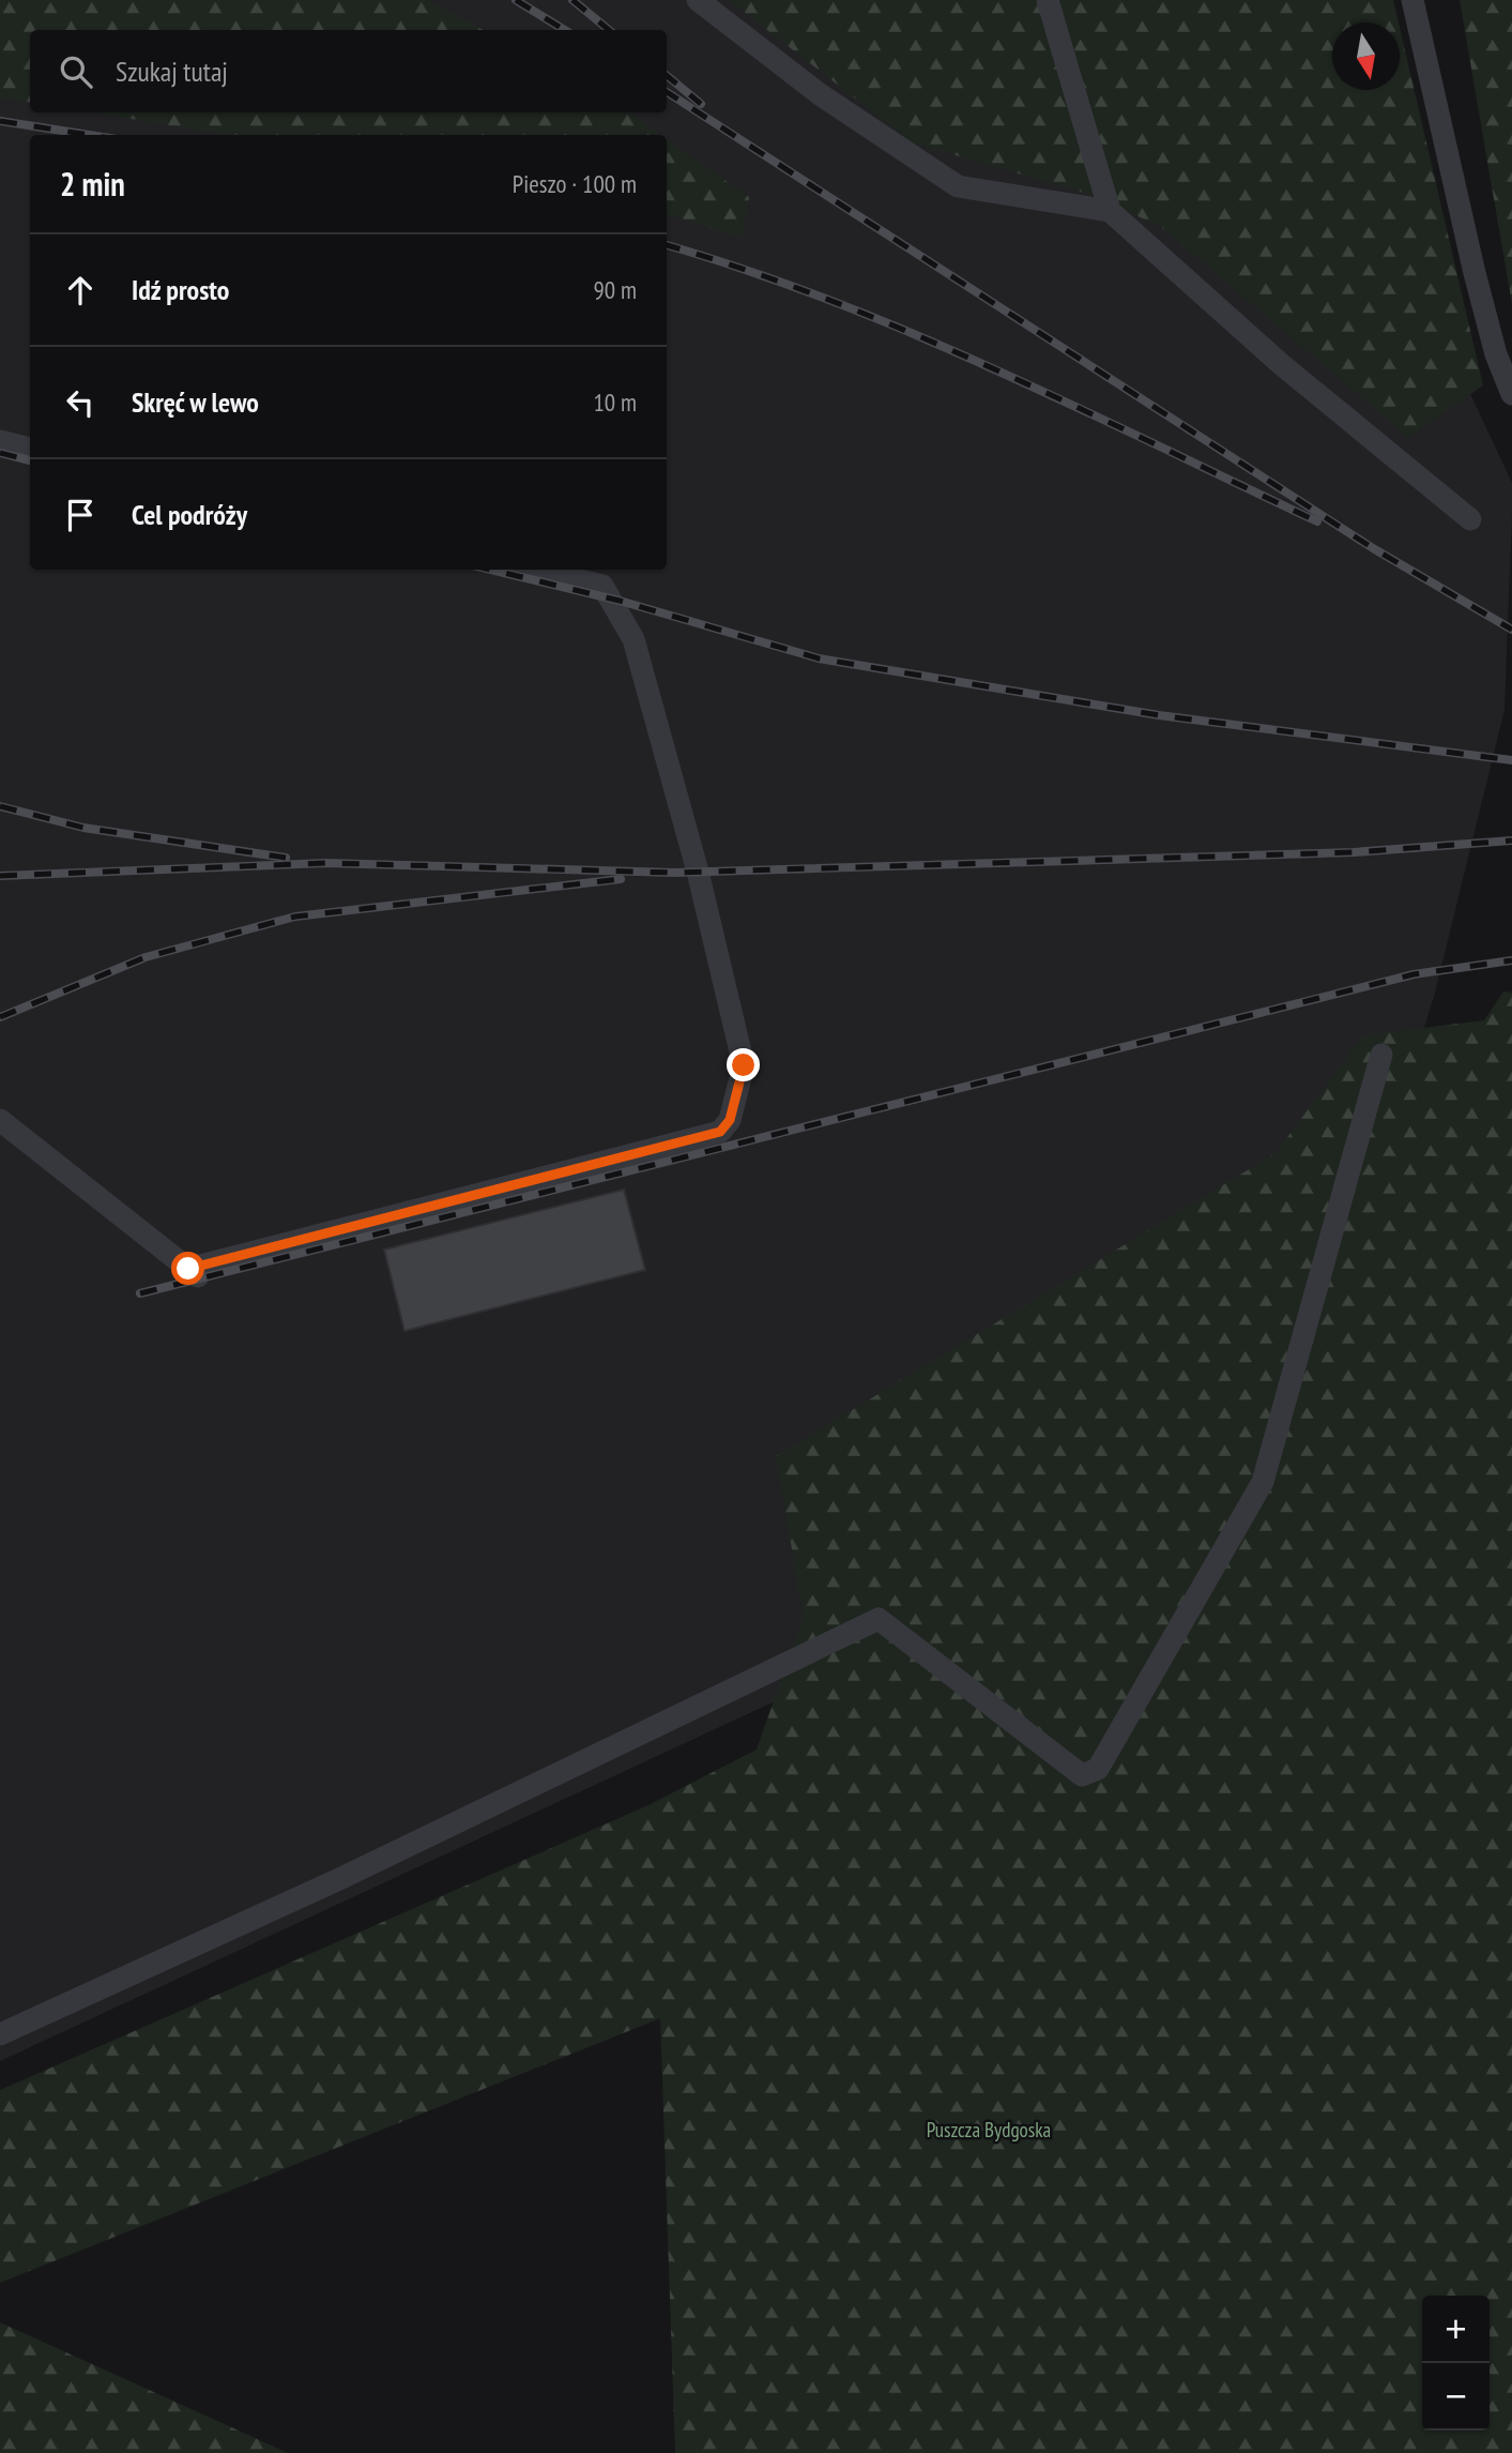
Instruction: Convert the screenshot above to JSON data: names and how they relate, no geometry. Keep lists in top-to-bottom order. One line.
{"parks":["Puszcza Bydgoska"],"north":"bottom","page":{"search":"Szukaj tutaj","heading":["2 min","Pieszo · 100 m"],"list":[["Idź prosto","90 m"],["Skręć w lewo","10 m"],"Cel podróży"],"map_buttons":["+","−"]}}
